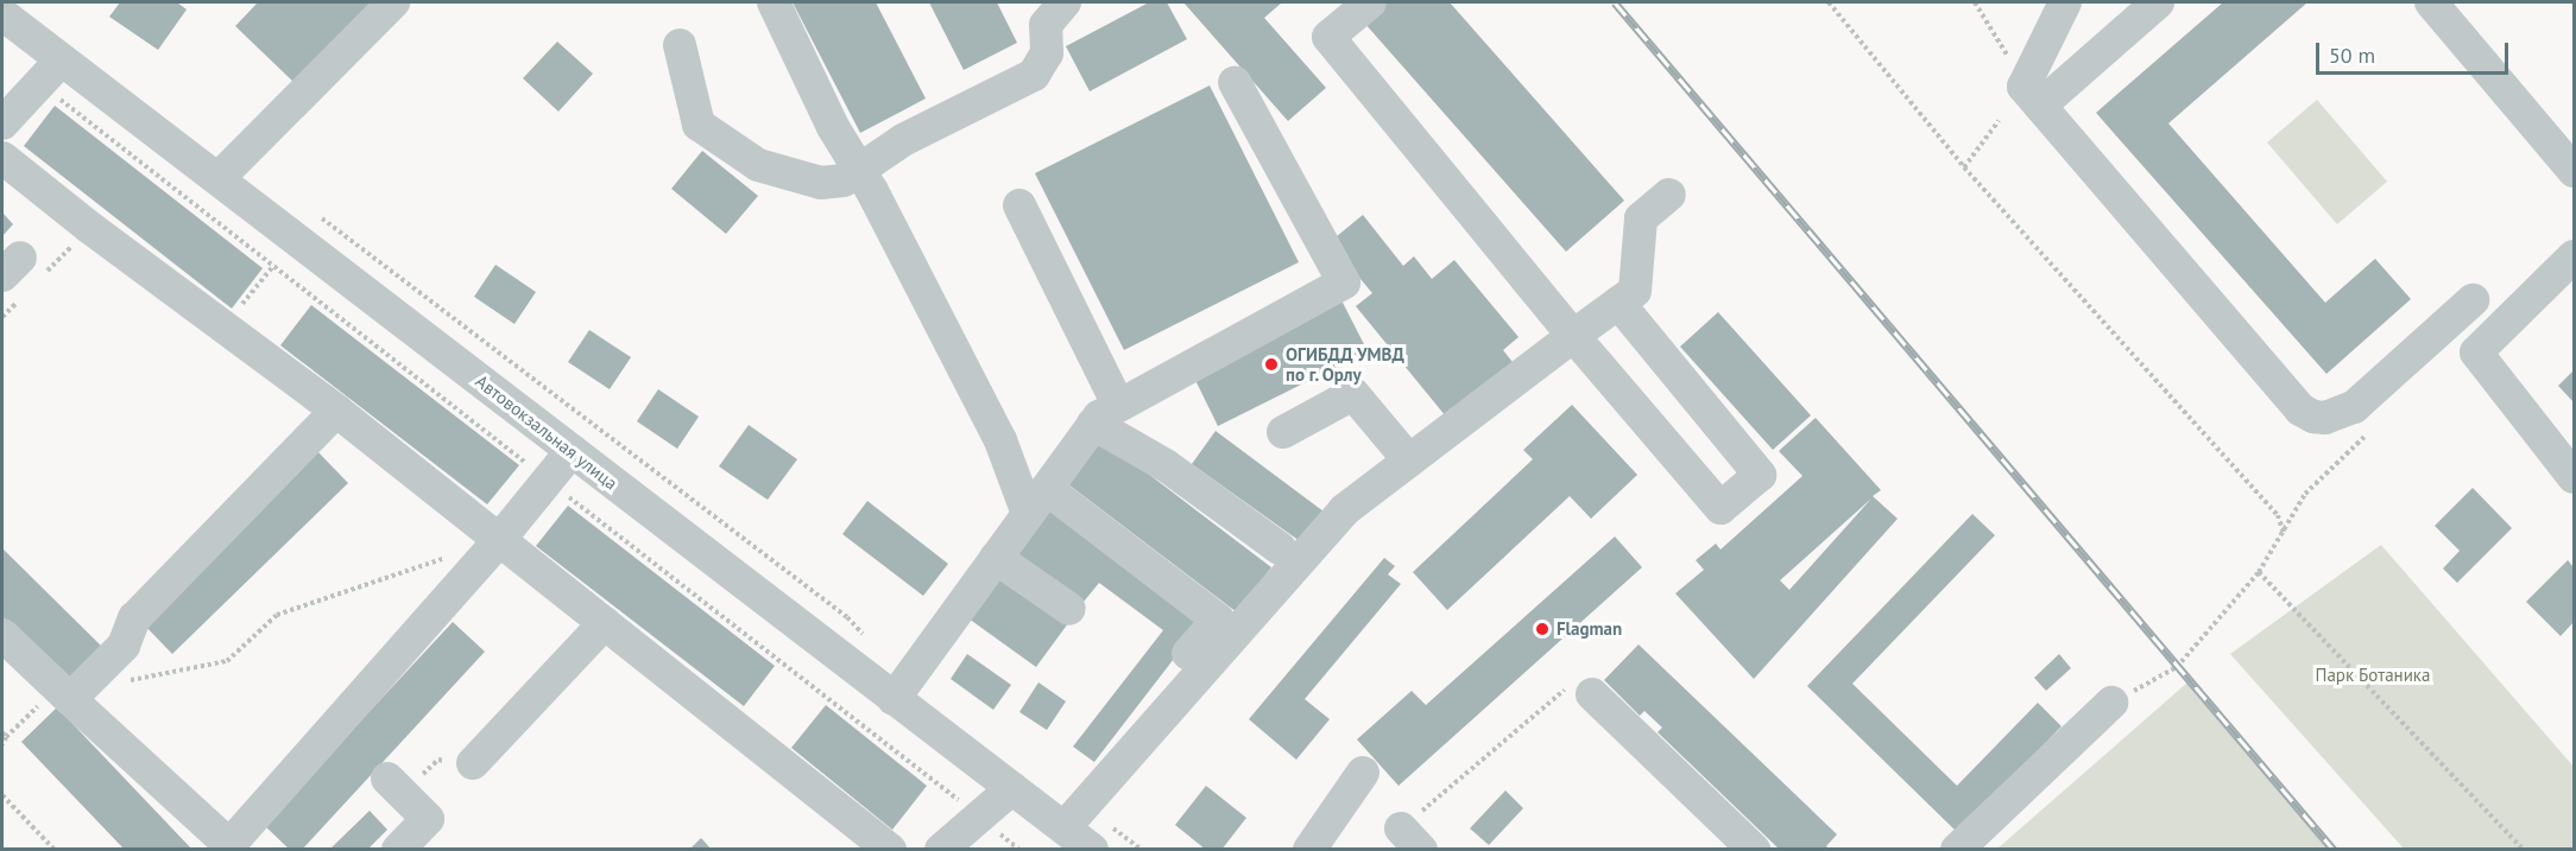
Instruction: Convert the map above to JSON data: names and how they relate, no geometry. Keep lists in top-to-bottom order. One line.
{"streets":{"street":["Автовокзальная улица"]},"parks":["Парк Ботаника"],"places":["ОГИБДД УМВД по г. Орлу","Flagman"],"scale_bar":"50 m"}
